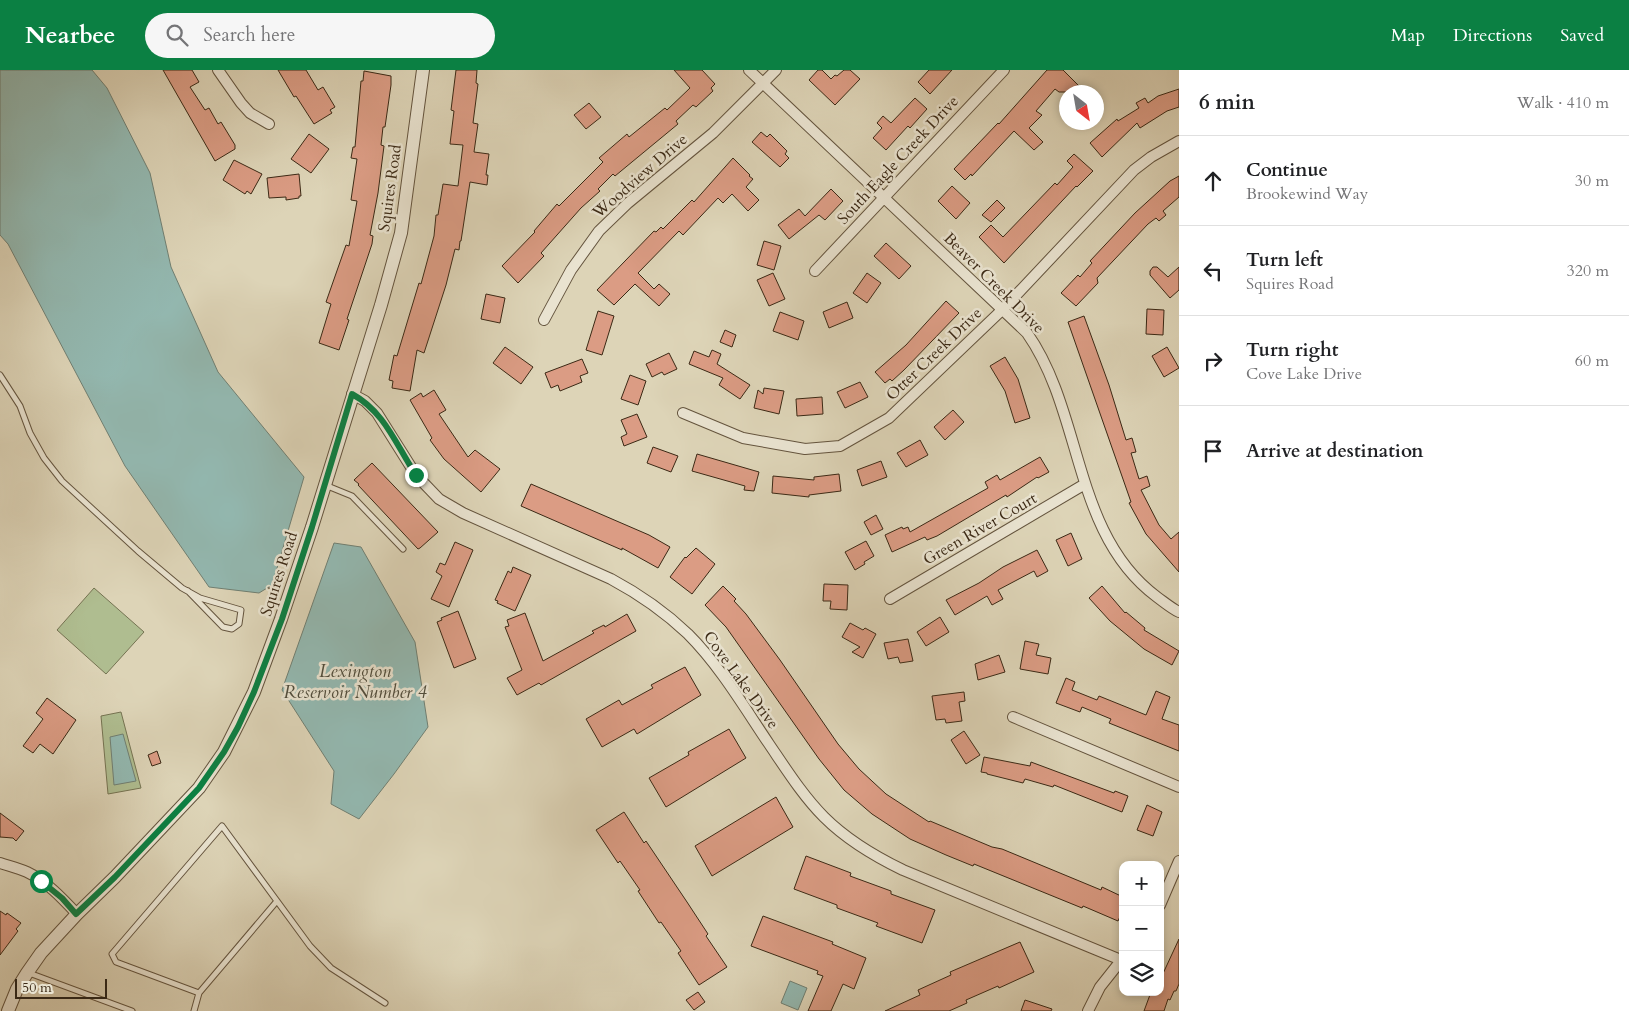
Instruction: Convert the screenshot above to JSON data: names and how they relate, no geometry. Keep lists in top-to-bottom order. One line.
{"streets":{"street":["South Eagle Creek Drive","Woodview Drive","Squires Road","Beaver Creek Drive","Otter Creek Drive","Green River Court","Cove Lake Drive"]},"crossings":[["South Eagle Creek Drive","Beaver Creek Drive"],["Woodview Drive","Beaver Creek Drive"],["Squires Road","Cove Lake Drive"],["Beaver Creek Drive","Otter Creek Drive"],["Beaver Creek Drive","Green River Court"]],"water":["Lexington Reservoir Number 4"],"scale_bar":"50 m","north":"bottom right","page":{"header":"Nearbee","search":"Search here","nav":["Map","Directions","Saved"],"heading":["6 min","Walk · 410 m"],"list":[["Continue","Brookewind Way","30 m"],["Turn left","Squires Road","320 m"],["Turn right","Cove Lake Drive","60 m"],"Arrive at destination"],"map_buttons":["+","−"],"scale":"50 m"}}
